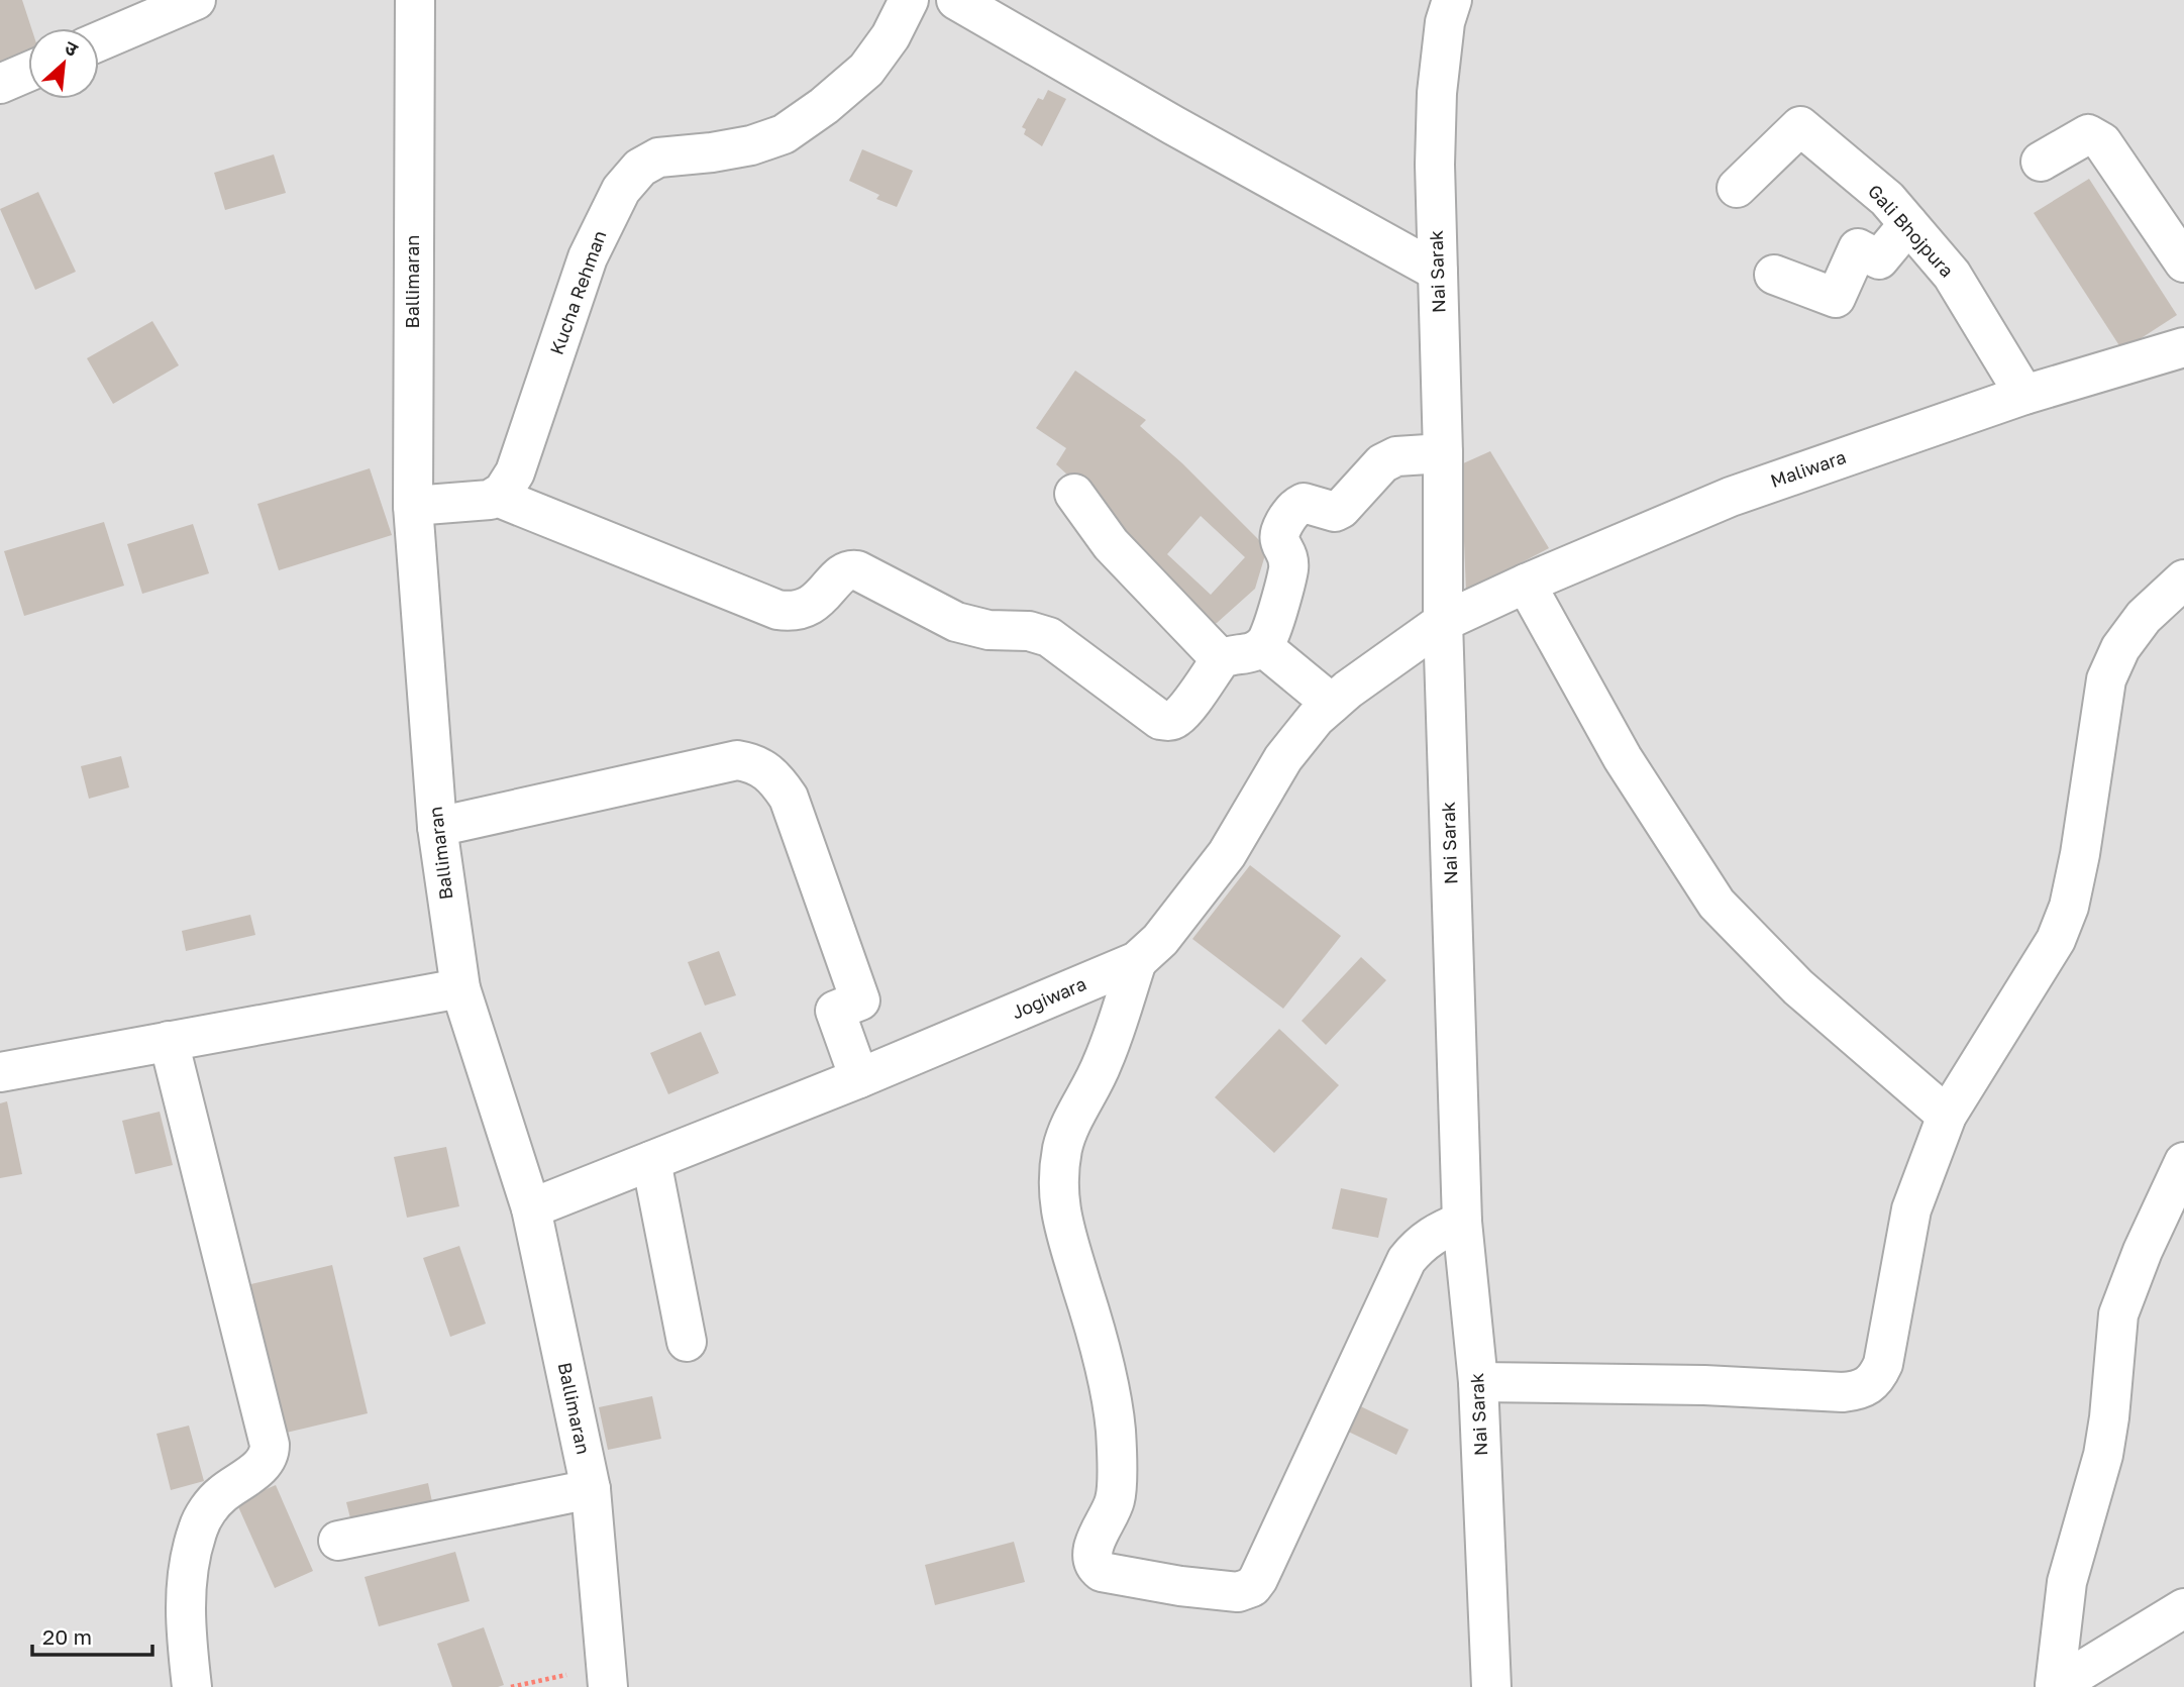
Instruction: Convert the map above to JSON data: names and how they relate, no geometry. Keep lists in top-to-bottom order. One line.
{"streets":{"street":["Gali Bhojpura","Nai Sarak","Ballimaran","Kucha Rehman","Maliwara","Jogiwara"]},"crossings":[["Gali Bhojpura","Maliwara"],["Nai Sarak","Maliwara"],["Nai Sarak","Jogiwara"],["Ballimaran","Jogiwara"],["Maliwara","Jogiwara"]],"scale_bar":"20 m","north":"top right"}
